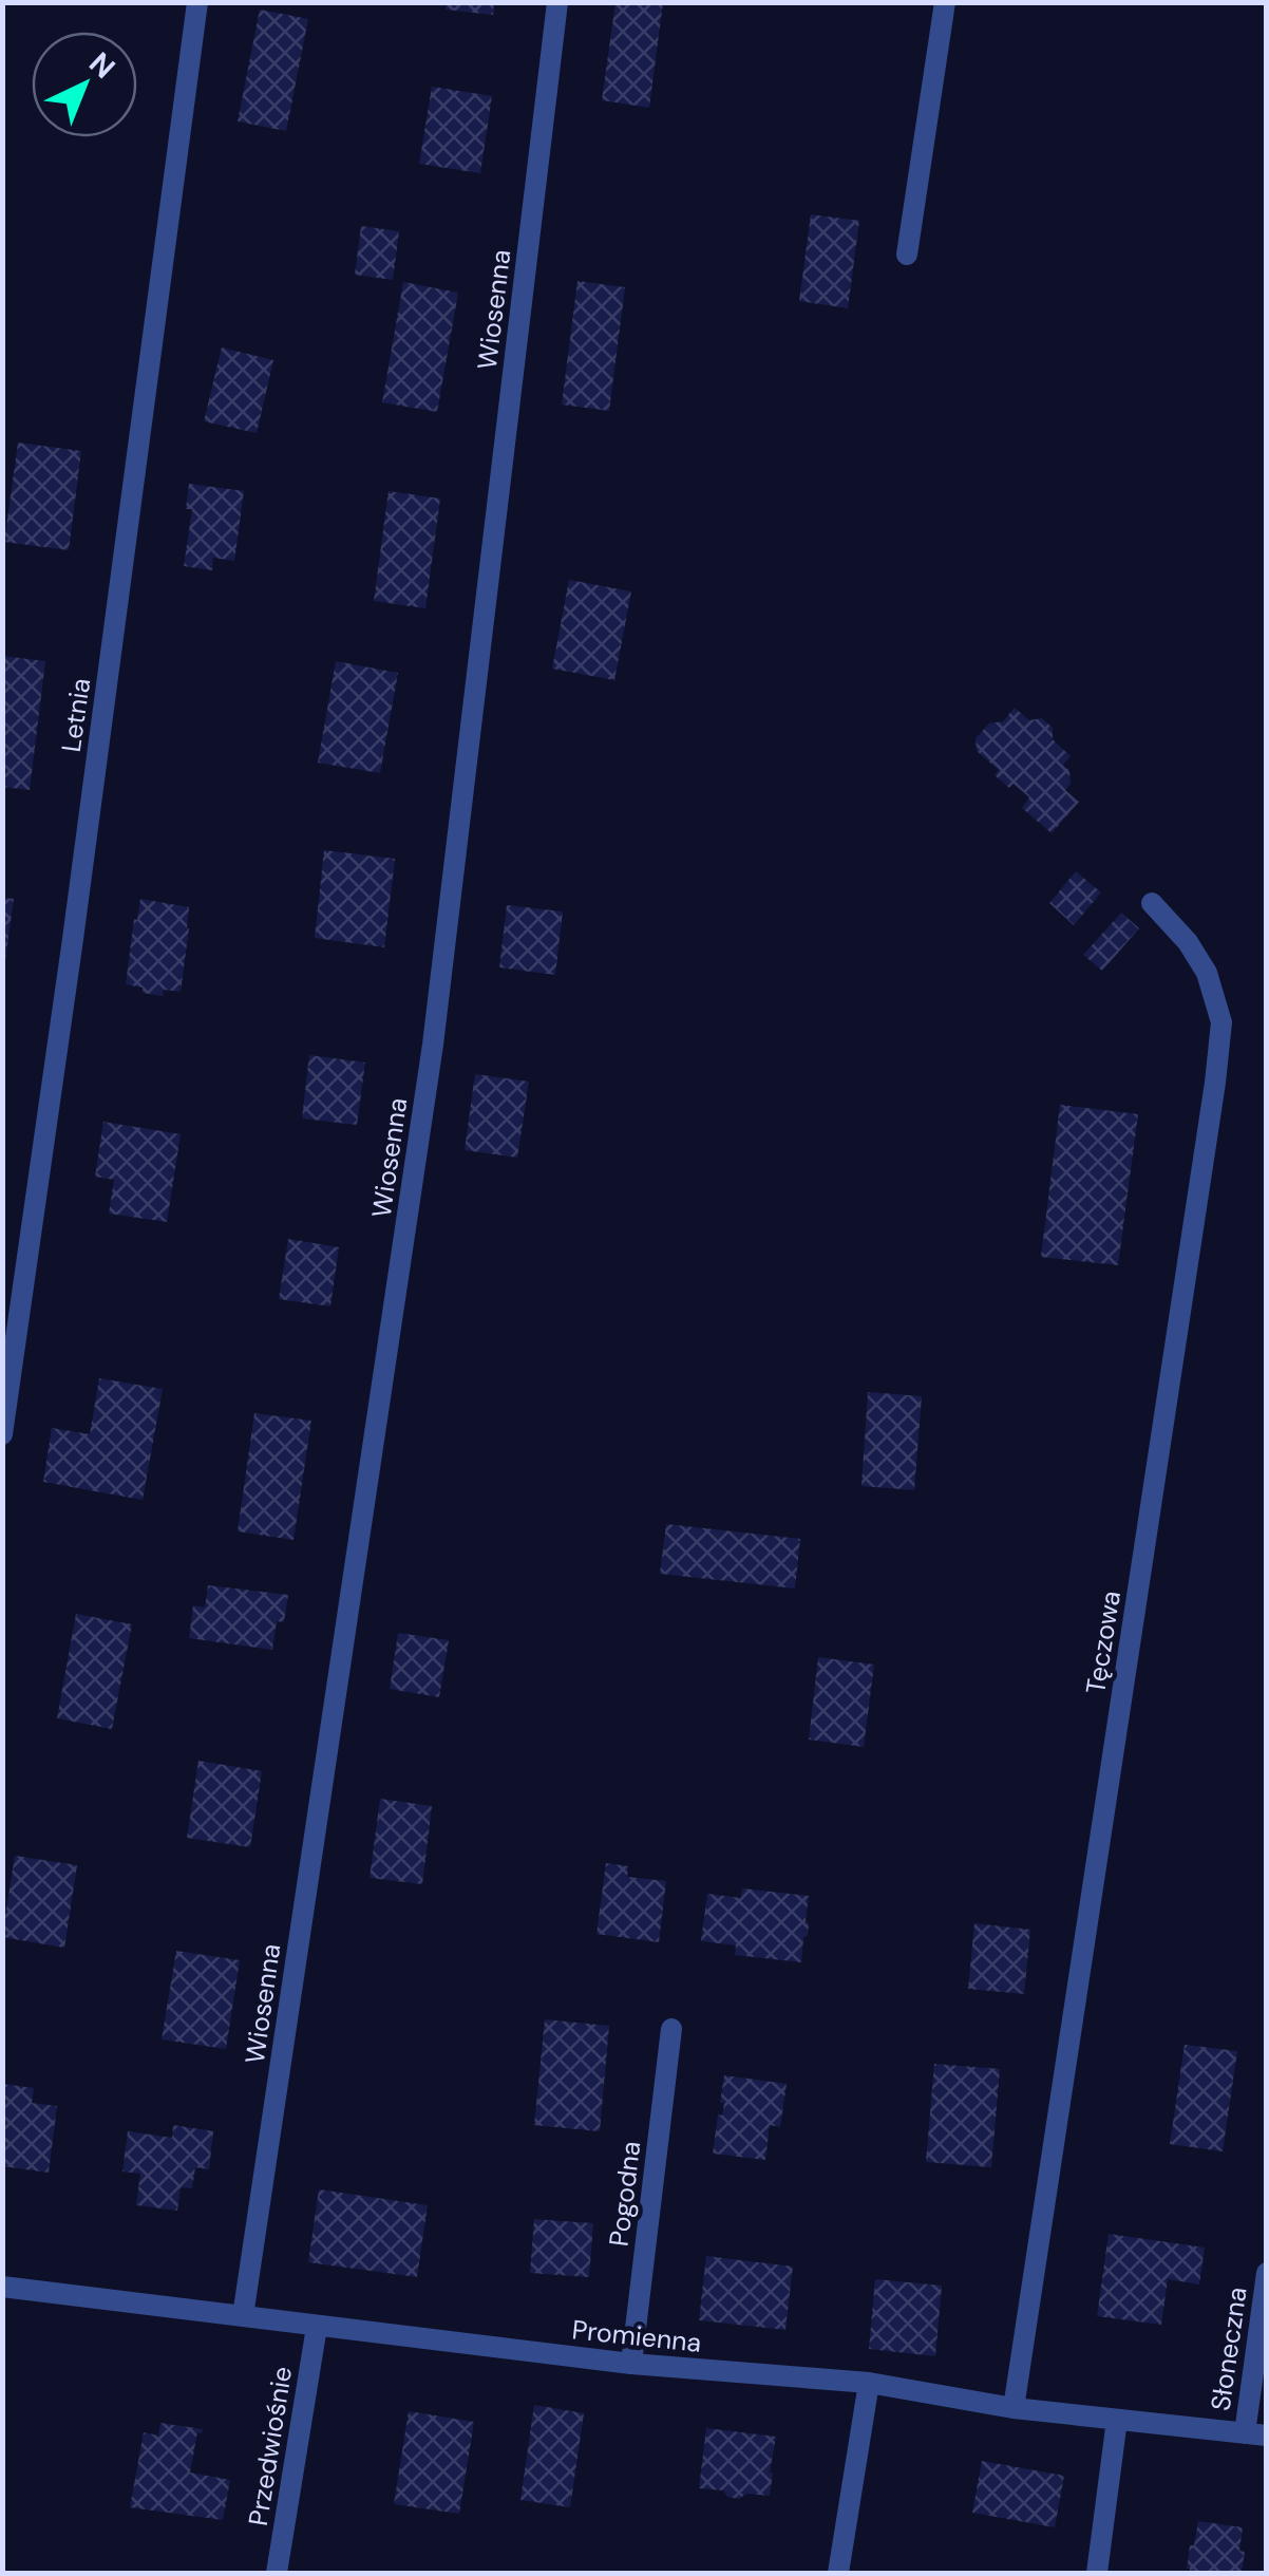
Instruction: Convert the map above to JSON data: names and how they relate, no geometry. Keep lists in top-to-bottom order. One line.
{"streets":{"street":["Wiosenna","Letnia","Tęczowa","Pogodna","Promienna","Słoneczna","Przedwiośnie"]},"crossings":[["Wiosenna","Promienna"],["Tęczowa","Promienna"],["Pogodna","Promienna"],["Promienna","Słoneczna"],["Promienna","Przedwiośnie"]],"north":"top right"}
